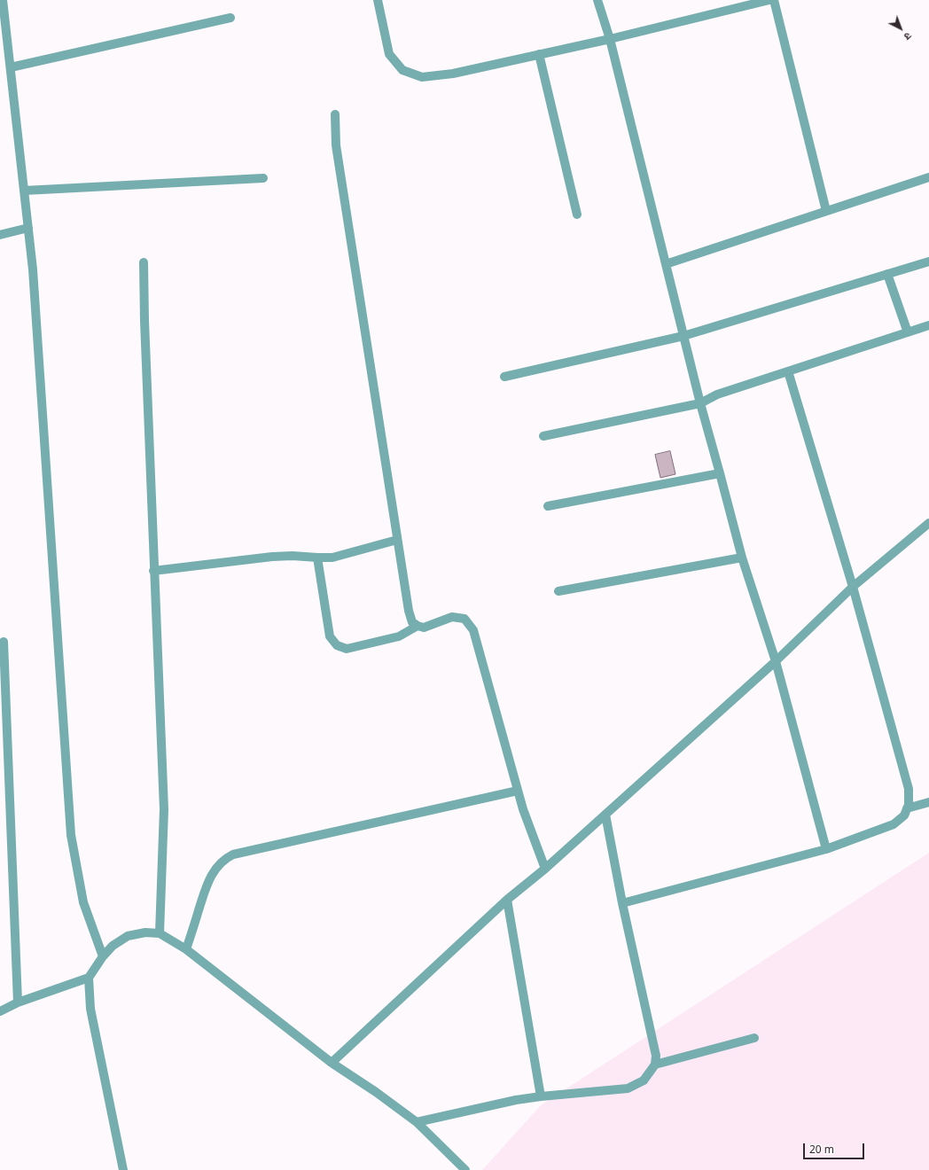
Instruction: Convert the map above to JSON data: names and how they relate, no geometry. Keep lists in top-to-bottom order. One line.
{"scale_bar":"20 m","north":"bottom right"}
